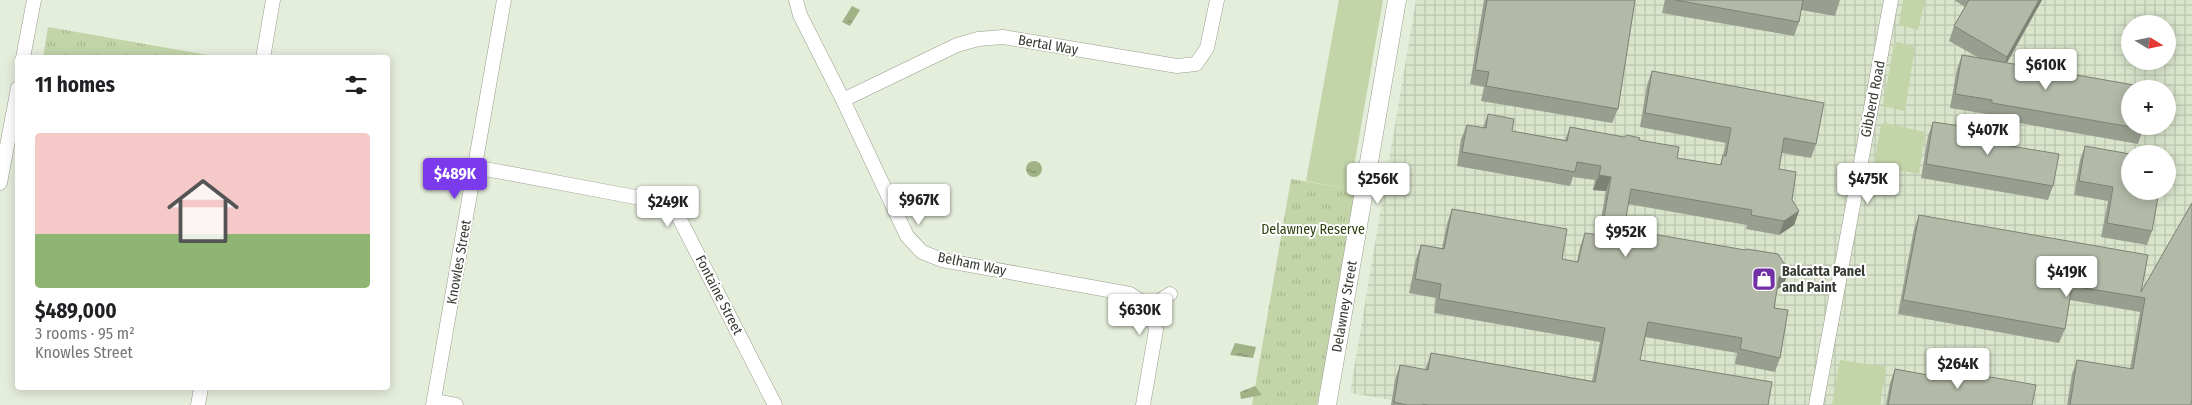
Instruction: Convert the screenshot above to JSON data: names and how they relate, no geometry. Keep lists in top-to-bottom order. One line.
{"streets":{"street":["Bertal Way","Gibberd Road","Knowles Street","Belham Way","Fontaine Street","Delawney Street"]},"crossings":[["Bertal Way","Belham Way"],["Knowles Street","Fontaine Street"]],"parks":["Delawney Reserve"],"places":{"shop":["Balcatta Panel and Paint"]},"north":"right","page":{"map_buttons":["+","−"],"price":["$610K","$407K","$489K","$256K","$475K","$967K","$249K","$952K","$419K","$630K","$264K"],"heading":"11 homes","list":[{"name":"$489,000","note":"3 rooms · 95 m² · Knowles Street"}]}}
